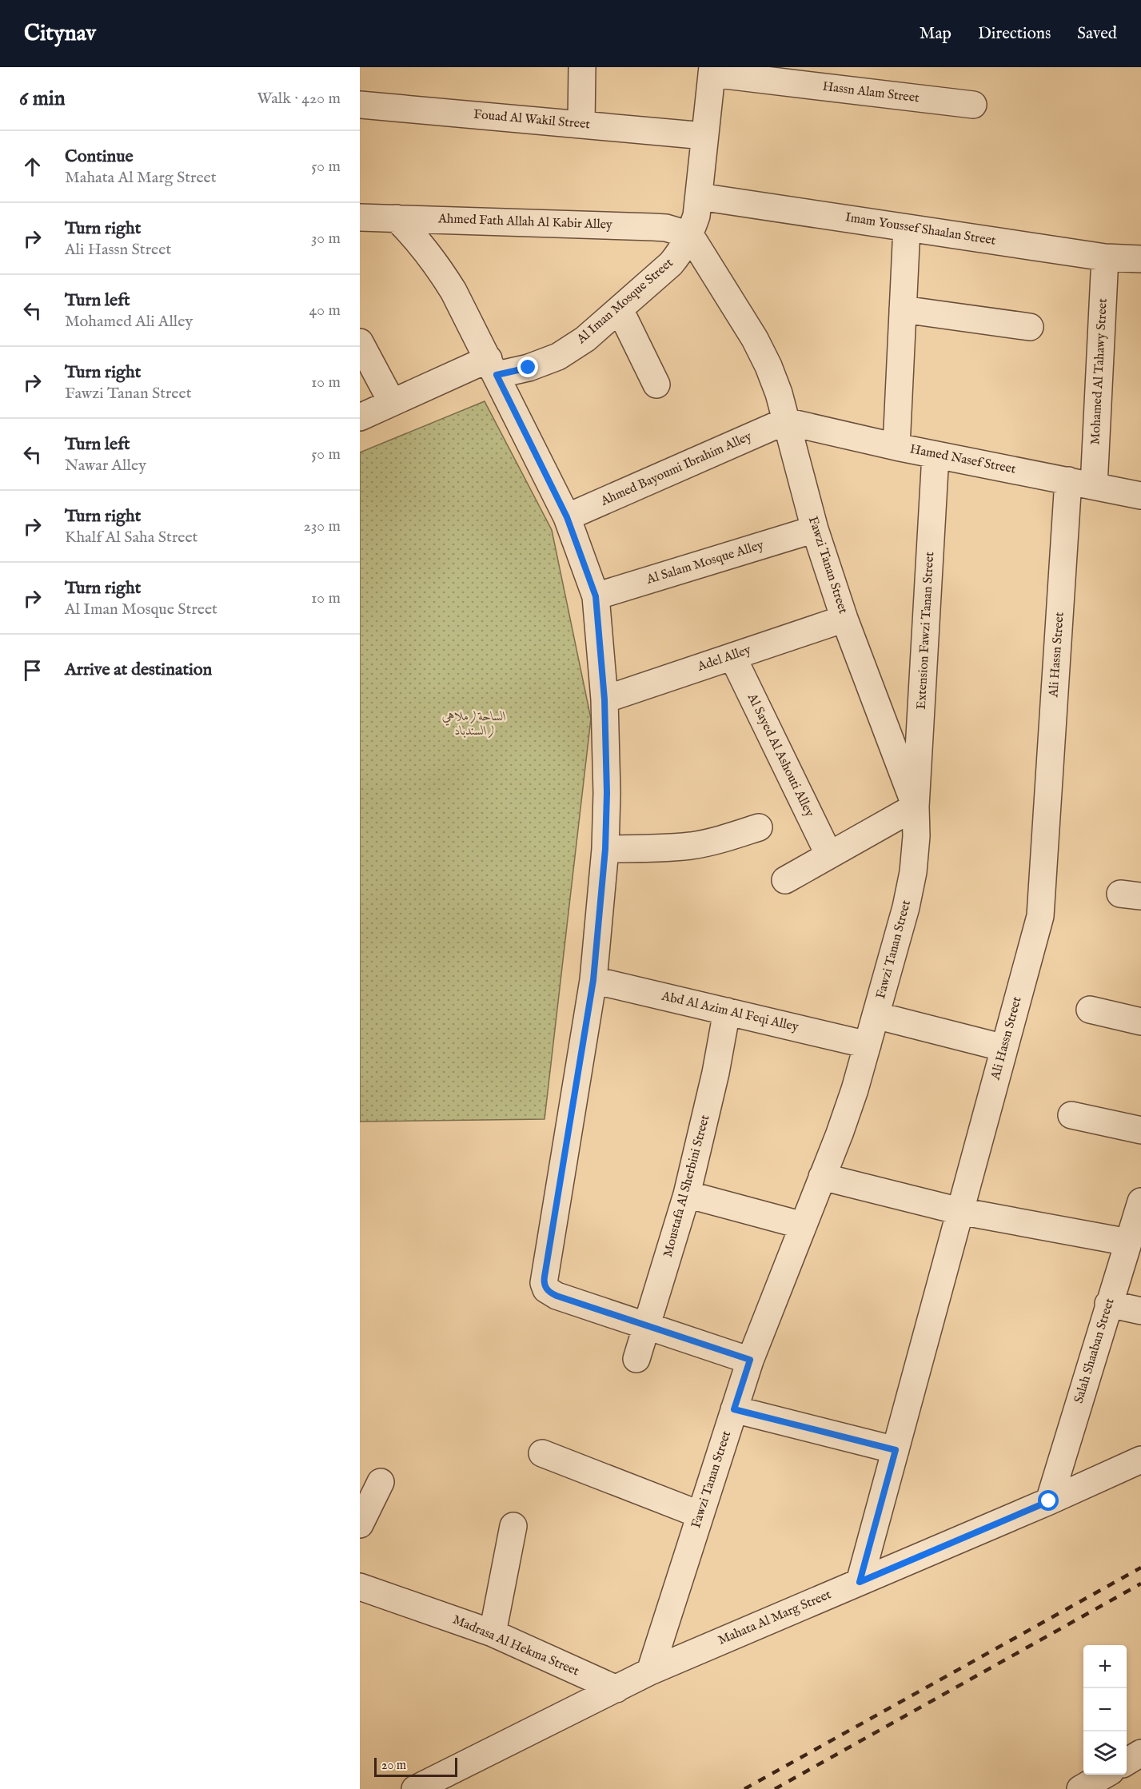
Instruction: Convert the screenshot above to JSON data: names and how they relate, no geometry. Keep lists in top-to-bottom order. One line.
{"streets":{"street":["Hassn Alam Street","Fouad Al Wakil Street","Ahmed Fath Allah Al Kabir Alley","Imam Youssef Shaalan Street","Al Iman Mosque Street","Mohamed Al Tahawy Street","Hamed Nasef Street","Ahmed Bayoumi Ibrahim Alley","Al Salam Mosque Alley","Fawzi Tanan Street","Extension Fawzi Tanan Street","Ali Hassn Street","Adel Alley","Al Sayed Al Ashouti Alley","Abd Al Azim Al Feqi Alley","Moustafa Al Sherbini Street","Salah Shaaban Street","Mahata Al Marg Street","Madrasa Al Hekma Street"]},"crossings":[["Hassn Alam Street","Al Iman Mosque Street"],["Fouad Al Wakil Street","Al Iman Mosque Street"],["Ahmed Fath Allah Al Kabir Alley","Al Iman Mosque Street"],["Ahmed Fath Allah Al Kabir Alley","Fawzi Tanan Street"],["Imam Youssef Shaalan Street","Al Iman Mosque Street"],["Imam Youssef Shaalan Street","Mohamed Al Tahawy Street"],["Al Iman Mosque Street","Fawzi Tanan Street"],["Mohamed Al Tahawy Street","Hamed Nasef Street"],["Hamed Nasef Street","Ahmed Bayoumi Ibrahim Alley"],["Hamed Nasef Street","Fawzi Tanan Street"],["Hamed Nasef Street","Extension Fawzi Tanan Street"],["Hamed Nasef Street","Ali Hassn Street"],["Ahmed Bayoumi Ibrahim Alley","Fawzi Tanan Street"],["Al Salam Mosque Alley","Fawzi Tanan Street"],["Fawzi Tanan Street","Extension Fawzi Tanan Street"],["Fawzi Tanan Street","Adel Alley"],["Fawzi Tanan Street","Abd Al Azim Al Feqi Alley"],["Fawzi Tanan Street","Mahata Al Marg Street"],["Ali Hassn Street","Mahata Al Marg Street"],["Adel Alley","Al Sayed Al Ashouti Alley"],["Abd Al Azim Al Feqi Alley","Moustafa Al Sherbini Street"],["Salah Shaaban Street","Mahata Al Marg Street"],["Mahata Al Marg Street","Madrasa Al Hekma Street"]],"parks":["الساحة ( ملاهي السندباد )"],"scale_bar":"20 m","page":{"header":"Citynav","nav":["Map","Directions","Saved"],"heading":["6 min","Walk · 420 m"],"list":[["Continue","Mahata Al Marg Street","50 m"],["Turn right","Ali Hassn Street","30 m"],["Turn left","Mohamed Ali Alley","40 m"],["Turn right","Fawzi Tanan Street","10 m"],["Turn left","Nawar Alley","50 m"],["Turn right","Khalf Al Saha Street","230 m"],["Turn right","Al Iman Mosque Street","10 m"],"Arrive at destination"],"map_buttons":["+","−"],"scale":"20 m"}}
